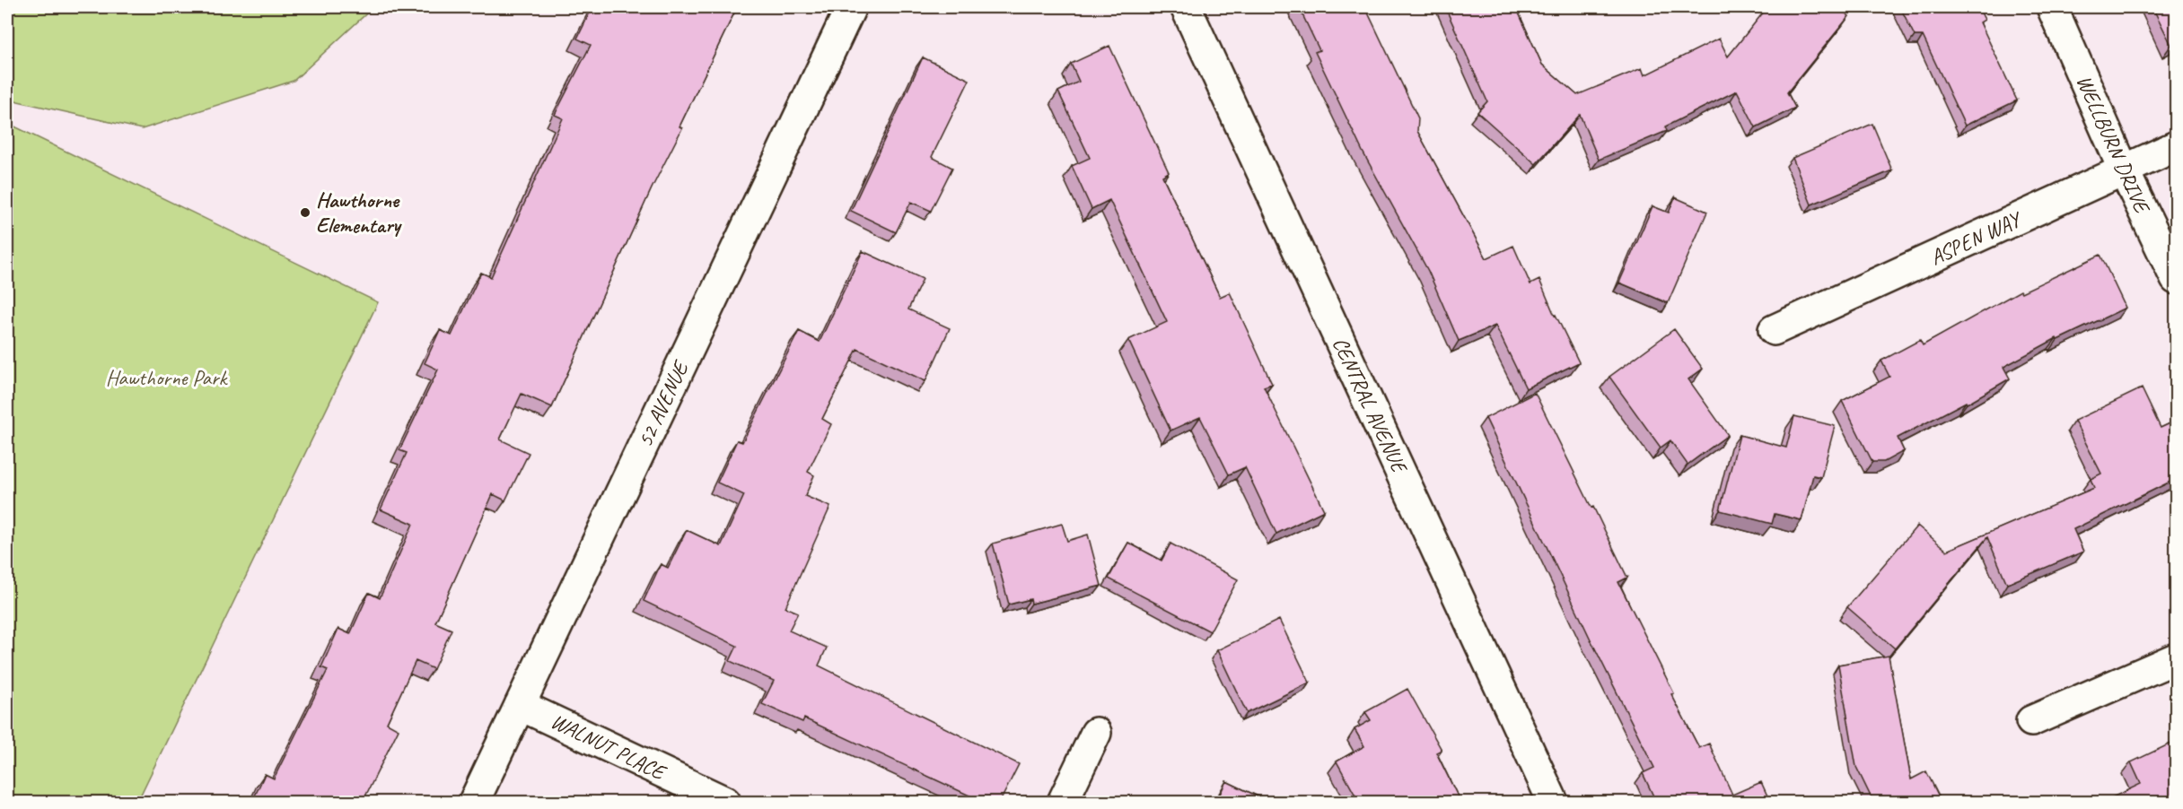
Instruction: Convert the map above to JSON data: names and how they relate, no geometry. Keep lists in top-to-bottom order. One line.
{"streets":{"street":["WELLBURN DRIVE","ASPEN WAY","52 AVENUE","CENTRAL AVENUE","WALNUT PLACE"]},"crossings":[["WELLBURN DRIVE","ASPEN WAY"],["52 AVENUE","WALNUT PLACE"]],"parks":["Hawthorne Park"],"places":["Hawthorne Elementary"]}
